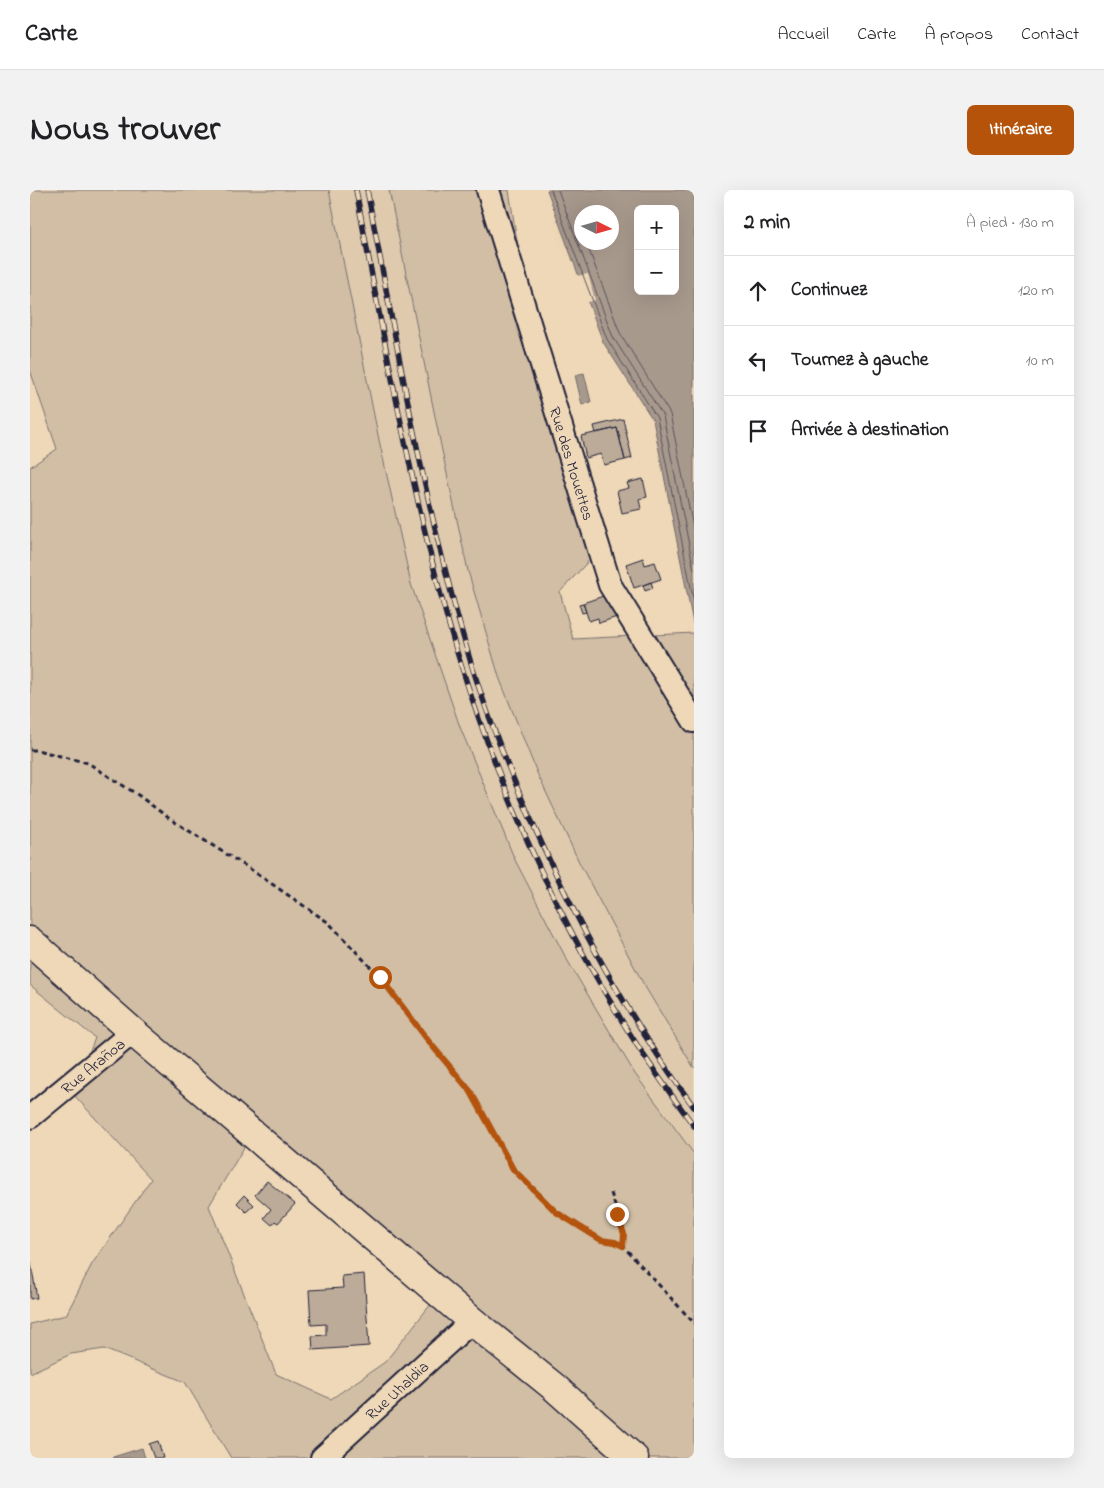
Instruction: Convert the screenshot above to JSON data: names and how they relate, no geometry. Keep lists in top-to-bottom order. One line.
{"streets":{"street":["Rue des Mouettes","Rue Arañoa","Rue Uhaldia"]},"north":"right","page":{"header":"Carte","nav":["Accueil","Carte","À propos","Contact"],"title":"Nous trouver","buttons":"Itinéraire","heading":["2 min","À pied · 130 m"],"map_buttons":["+","−"],"list":[["Continuez","120 m"],["Tournez à gauche","10 m"],"Arrivée à destination"]}}
